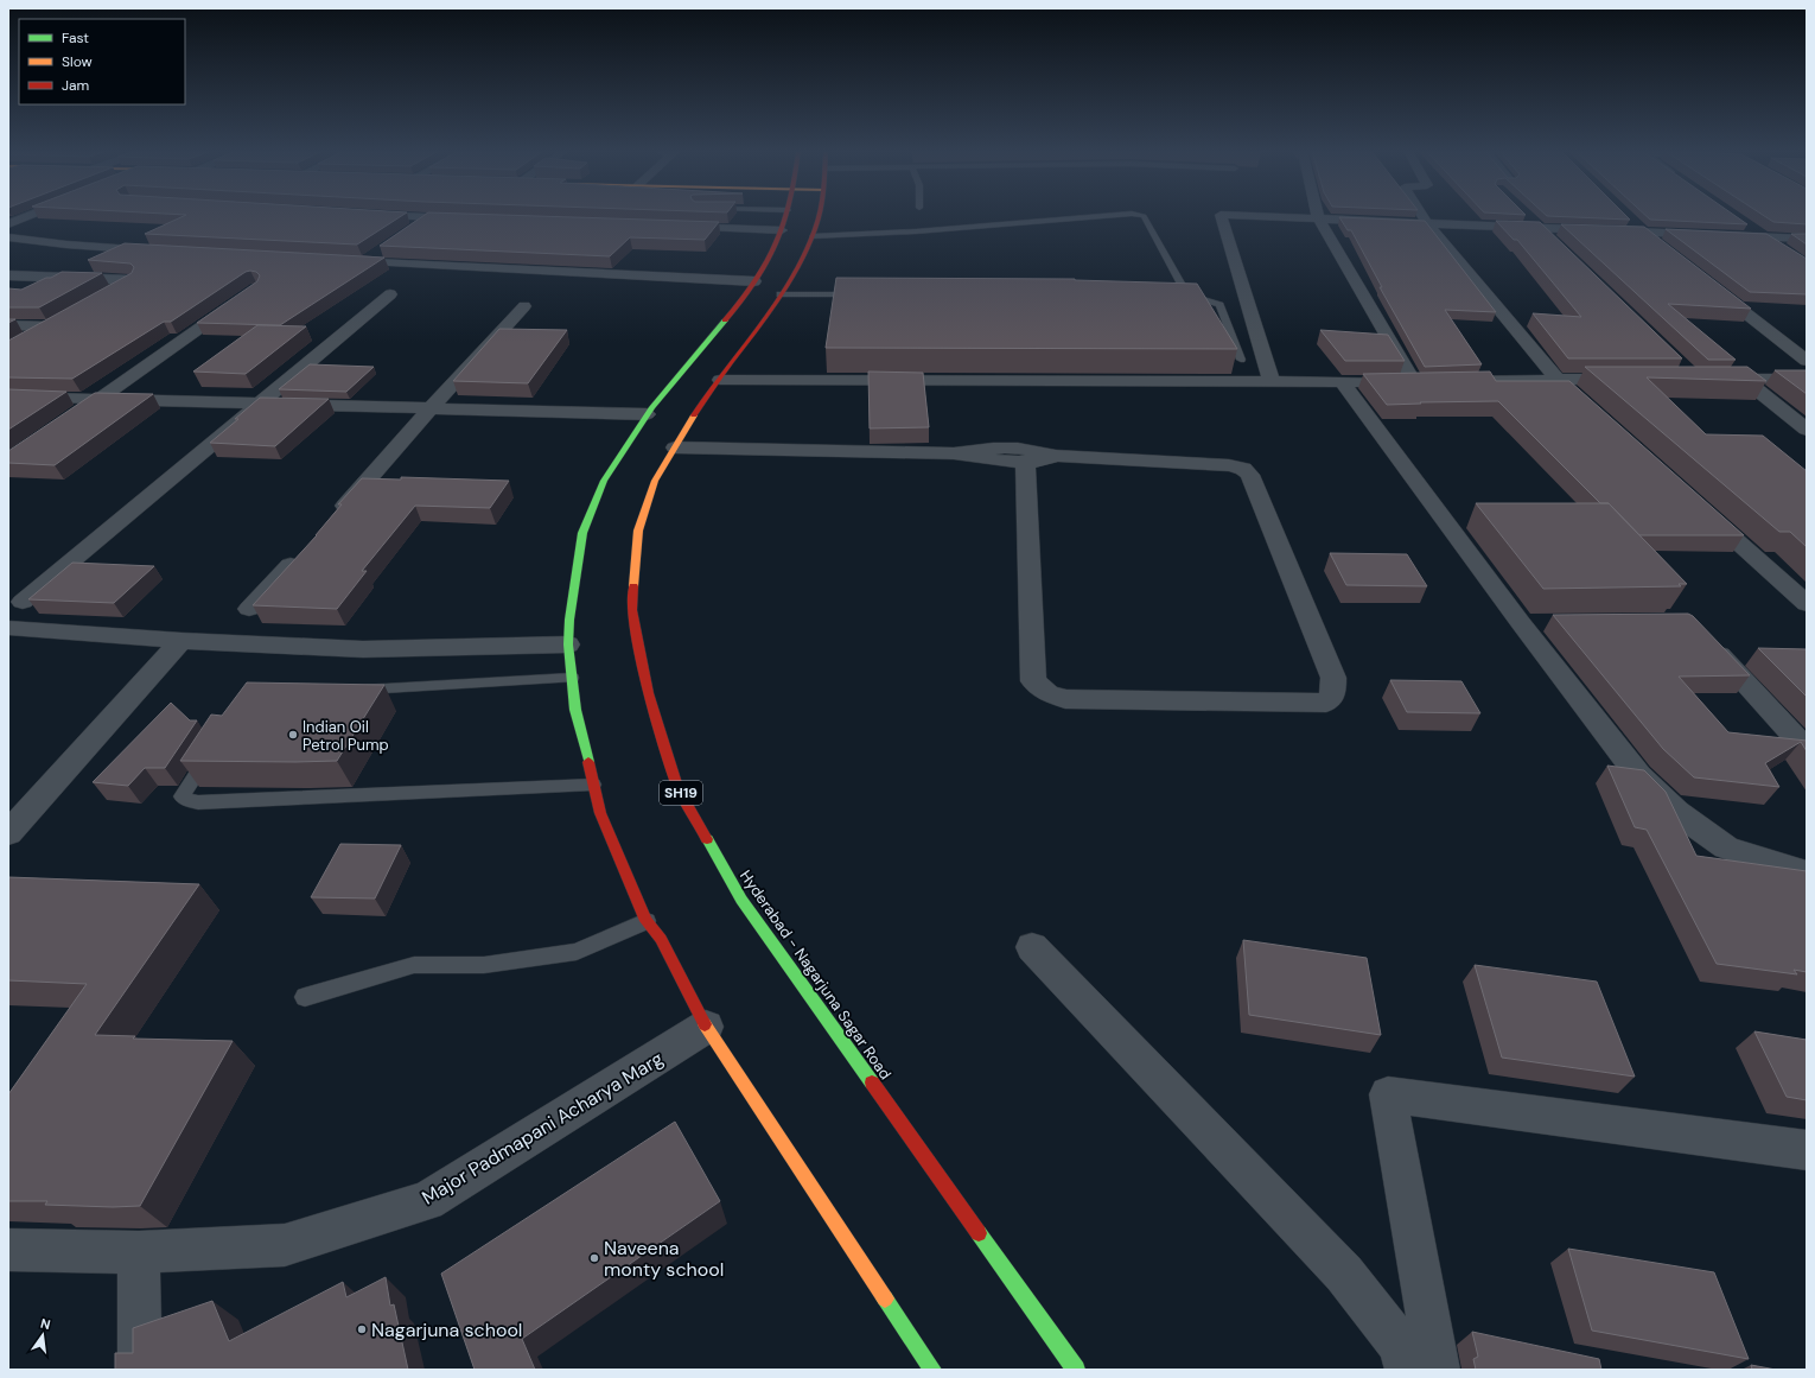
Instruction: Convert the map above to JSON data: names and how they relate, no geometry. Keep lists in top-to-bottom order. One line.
{"streets":{"main road":["SH19","Hyderabad - Nagarjuna Sagar Road"],"street":["Major Padmapani Acharya Marg"]},"places":["Indian Oil Petrol Pump","Naveena monty school","Nagarjuna school"],"legend":["Fast","Slow","Jam"],"north":"top"}
